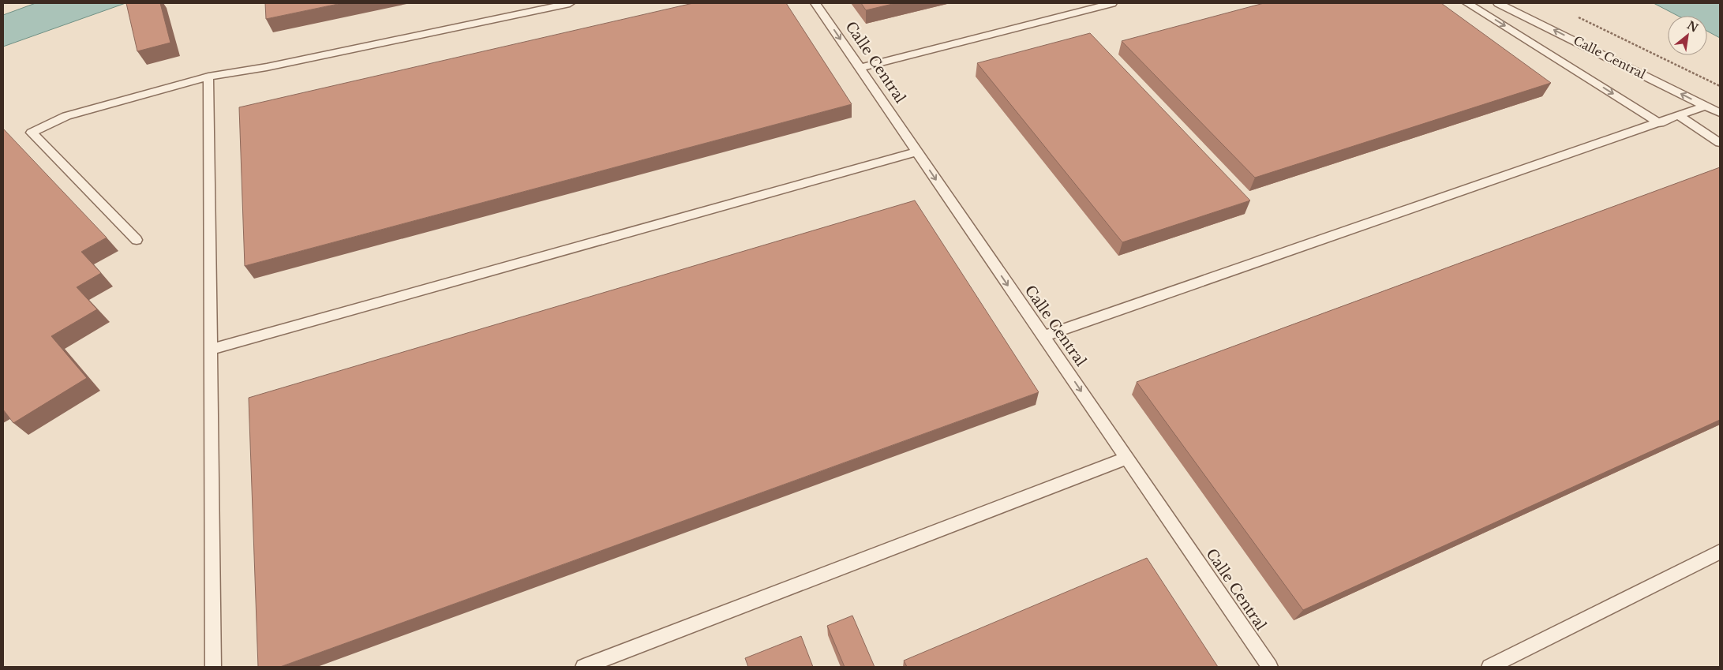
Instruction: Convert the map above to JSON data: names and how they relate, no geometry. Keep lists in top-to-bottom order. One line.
{"streets":{"lane":["Calle Central"]},"north":"top right"}
